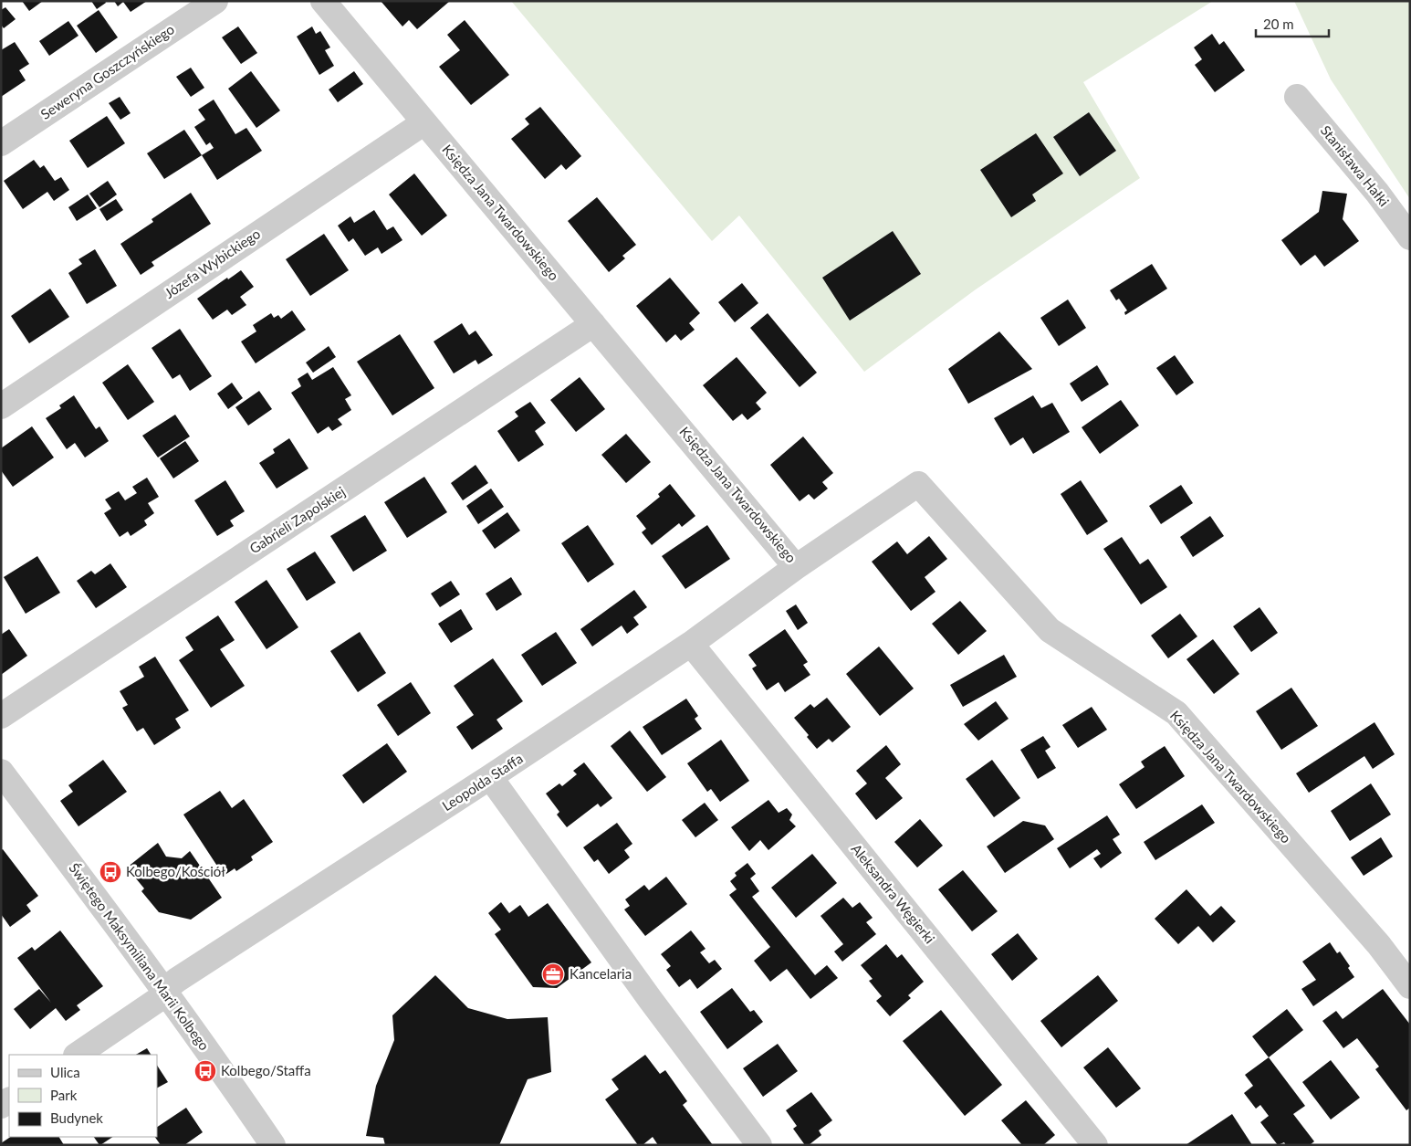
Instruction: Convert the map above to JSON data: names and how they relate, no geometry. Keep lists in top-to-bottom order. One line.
{"streets":{"street":["Seweryna Goszczyńskiego","Stanisława Hałki","Księdza Jana Twardowskiego","Józefa Wybickiego","Gabrieli Zapolskiej","Leopolda Staffa","Aleksandra Węgierki","Świętego Maksymiliana Marii Kolbego"]},"crossings":[["Księdza Jana Twardowskiego","Józefa Wybickiego"],["Księdza Jana Twardowskiego","Gabrieli Zapolskiej"],["Księdza Jana Twardowskiego","Leopolda Staffa"],["Leopolda Staffa","Aleksandra Węgierki"],["Leopolda Staffa","Świętego Maksymiliana Marii Kolbego"]],"places":{"bus stop":["Kolbego/Kościół","Kolbego/Staffa"],"office":["Kancelaria"]},"legend":["Ulica","Park","Budynek"],"scale_bar":"20 m"}
